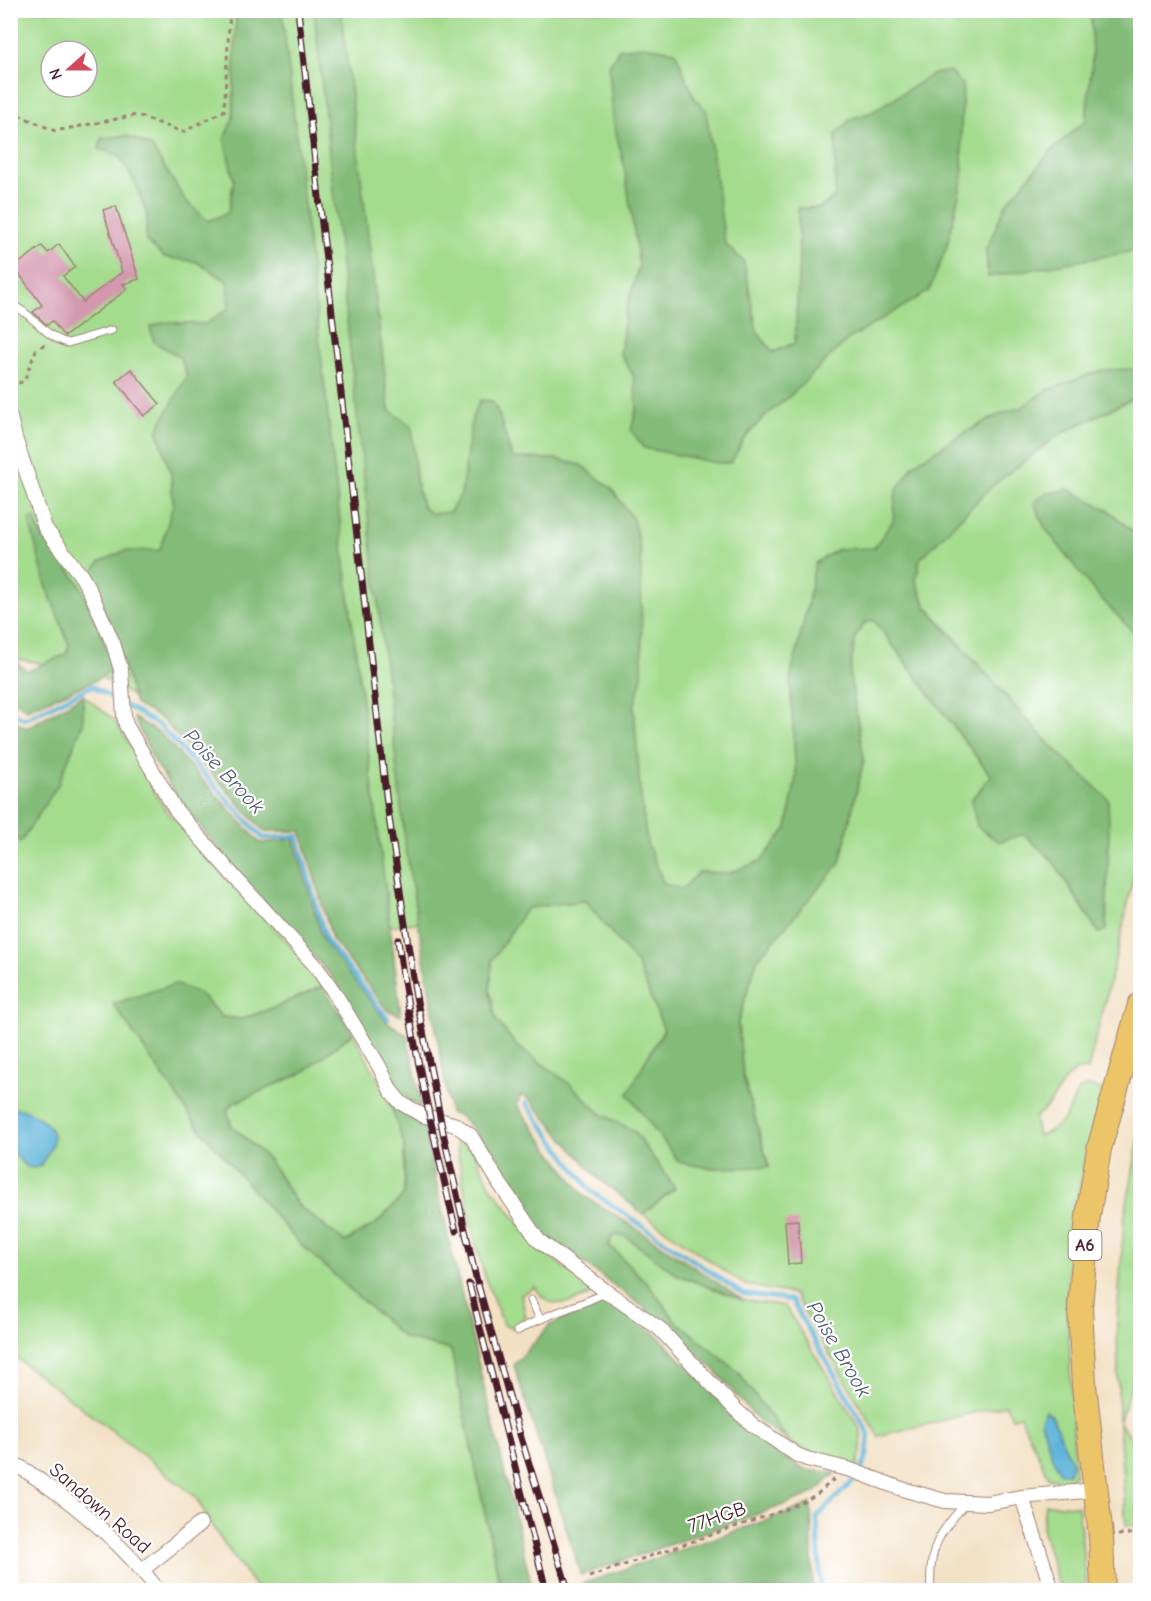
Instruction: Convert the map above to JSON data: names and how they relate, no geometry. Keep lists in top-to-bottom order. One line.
{"streets":{"highway":["A6"],"street":["Sandown Road"],"path":["77HGB"]},"water":["Poise Brook"],"north":"left"}
